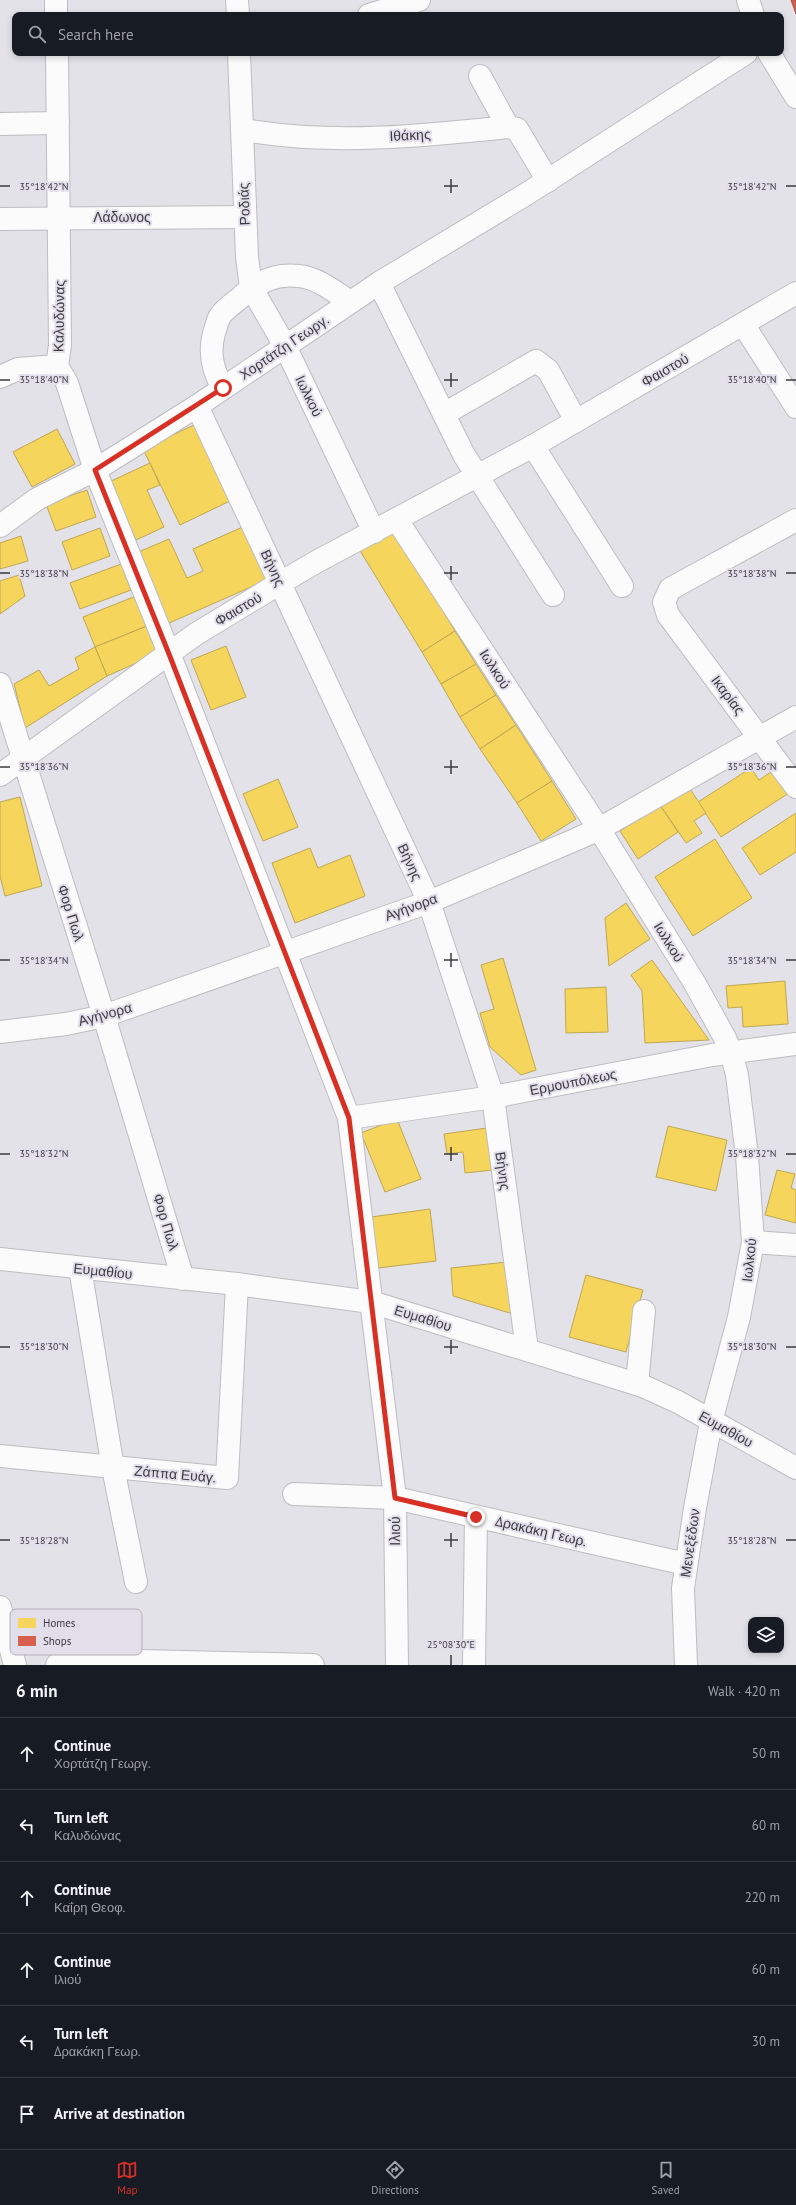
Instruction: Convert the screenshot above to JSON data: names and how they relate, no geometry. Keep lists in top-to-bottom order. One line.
{"streets":{"street":["Ιθάκης","Ροδιάς","Λάδωνος","Καλυδώνας","Χορτάτζη Γεωργ.","Φαιστού","Ιωλκού","Βήνης","Ικαρίας","Αγήνορα","Φορ Πωλ","Ερμουπόλεως","Ευμαθίου","Ζάππα Ευάγ.","Ιλιού","Δρακάκη Γεωρ.","Μενεξέδων"]},"crossings":[["Ιθάκης","Ροδιάς"],["Ροδιάς","Λάδωνος"],["Ροδιάς","Χορτάτζη Γεωργ."],["Ροδιάς","Ιωλκού"],["Λάδωνος","Καλυδώνας"],["Καλυδώνας","Χορτάτζη Γεωργ."],["Καλυδώνας","Φαιστού"],["Καλυδώνας","Αγήνορα"],["Καλυδώνας","Ιλιού"],["Χορτάτζη Γεωργ.","Ιωλκού"],["Χορτάτζη Γεωργ.","Βήνης"],["Φαιστού","Ιωλκού"],["Φαιστού","Βήνης"],["Φαιστού","Φορ Πωλ"],["Ιωλκού","Αγήνορα"],["Ιωλκού","Ερμουπόλεως"],["Ιωλκού","Ευμαθίου"],["Ιωλκού","Μενεξέδων"],["Βήνης","Αγήνορα"],["Βήνης","Ερμουπόλεως"],["Βήνης","Ευμαθίου"],["Ικαρίας","Αγήνορα"],["Αγήνορα","Φορ Πωλ"],["Αγήνορα","Ιλιού"],["Φορ Πωλ","Ευμαθίου"],["Ερμουπόλεως","Ιλιού"],["Ευμαθίου","Ζάππα Ευάγ."],["Ευμαθίου","Ιλιού"],["Ευμαθίου","Μενεξέδων"],["Ιλιού","Δρακάκη Γεωρ."],["Δρακάκη Γεωρ.","Μενεξέδων"]],"legend":["Homes","Shops"],"page":{"search":"Search here","heading":["6 min","Walk · 420 m"],"list":[["Continue","Χορτάτζη Γεωργ.","50 m"],["Turn left","Καλυδώνας","60 m"],["Continue","Καΐρη Θεοφ.","220 m"],["Continue","Ιλιού","60 m"],["Turn left","Δρακάκη Γεωρ.","30 m"],"Arrive at destination"],"nav":["Map","Directions","Saved"]},"coordinates":["35°18'42\"N","35°18'40\"N","35°18'38\"N","35°18'36\"N","35°18'34\"N","35°18'32\"N","35°18'30\"N","35°18'28\"N","25°08'30\"E"]}
